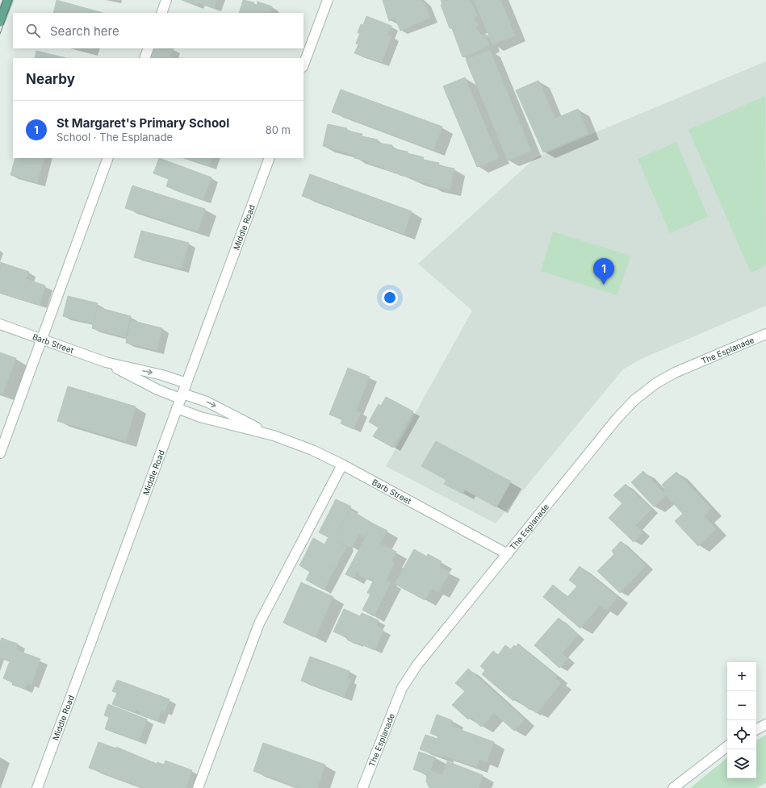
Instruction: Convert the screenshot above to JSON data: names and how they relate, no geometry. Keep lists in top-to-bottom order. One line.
{"streets":{"street":["Middle Road","Barb Street","The Esplanade"]},"crossings":[["Middle Road","Barb Street"],["Barb Street","The Esplanade"]],"page":{"search":"Search here","heading":"Nearby","list":[{"mark":"1","name":"St Margaret's Primary School","note":"School · The Esplanade","value":"80 m"}],"pins":"1","map_buttons":["+","−"]}}
